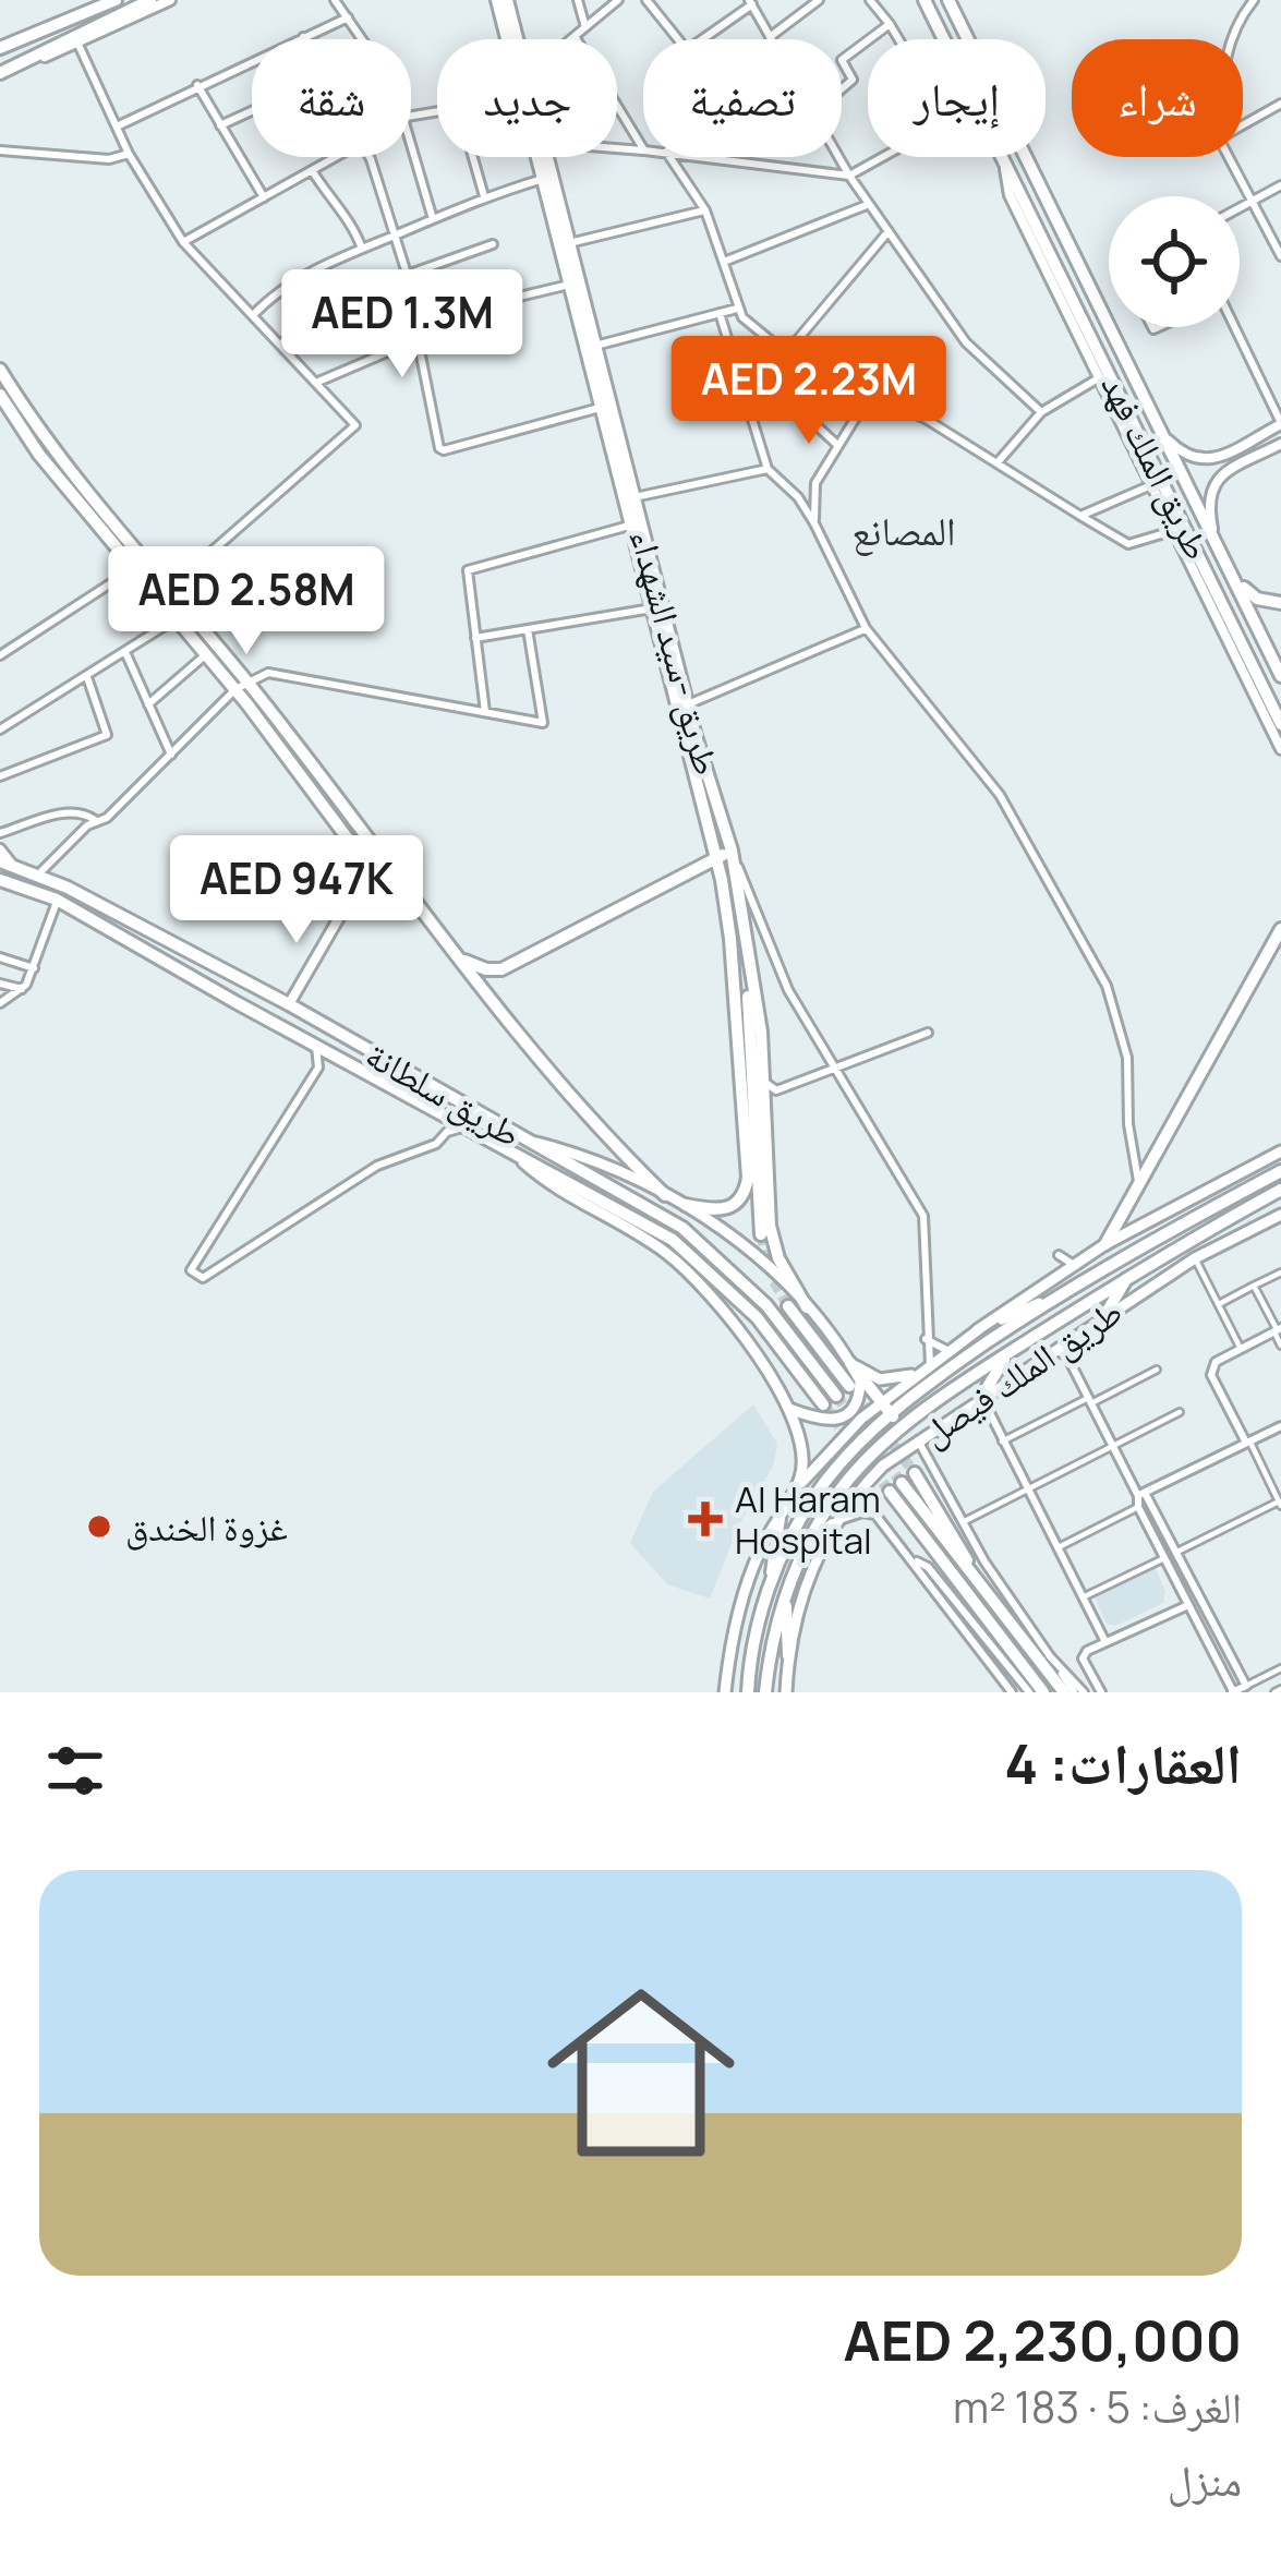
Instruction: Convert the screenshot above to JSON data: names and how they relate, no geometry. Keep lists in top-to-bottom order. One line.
{"streets":{"main road":["طريق الملك فهد","طريق -سيد الشهداء","طريق سلطانة","طريق الملك فيصل"]},"districts":["المصانع"],"places":{"health":["Al Haram Hospital"],"other":["غزوة الخندق"]},"page":{"chip":["شراء","إيجار","تصفية","جديد","شقة"],"price":["AED 1.3M","AED 2.23M","AED 2.58M","AED 947K"],"heading":"العقارات: 4","list":[{"name":"AED 2,230,000","note":"الغرف: 5 · 183 m² · منزل"}]}}
